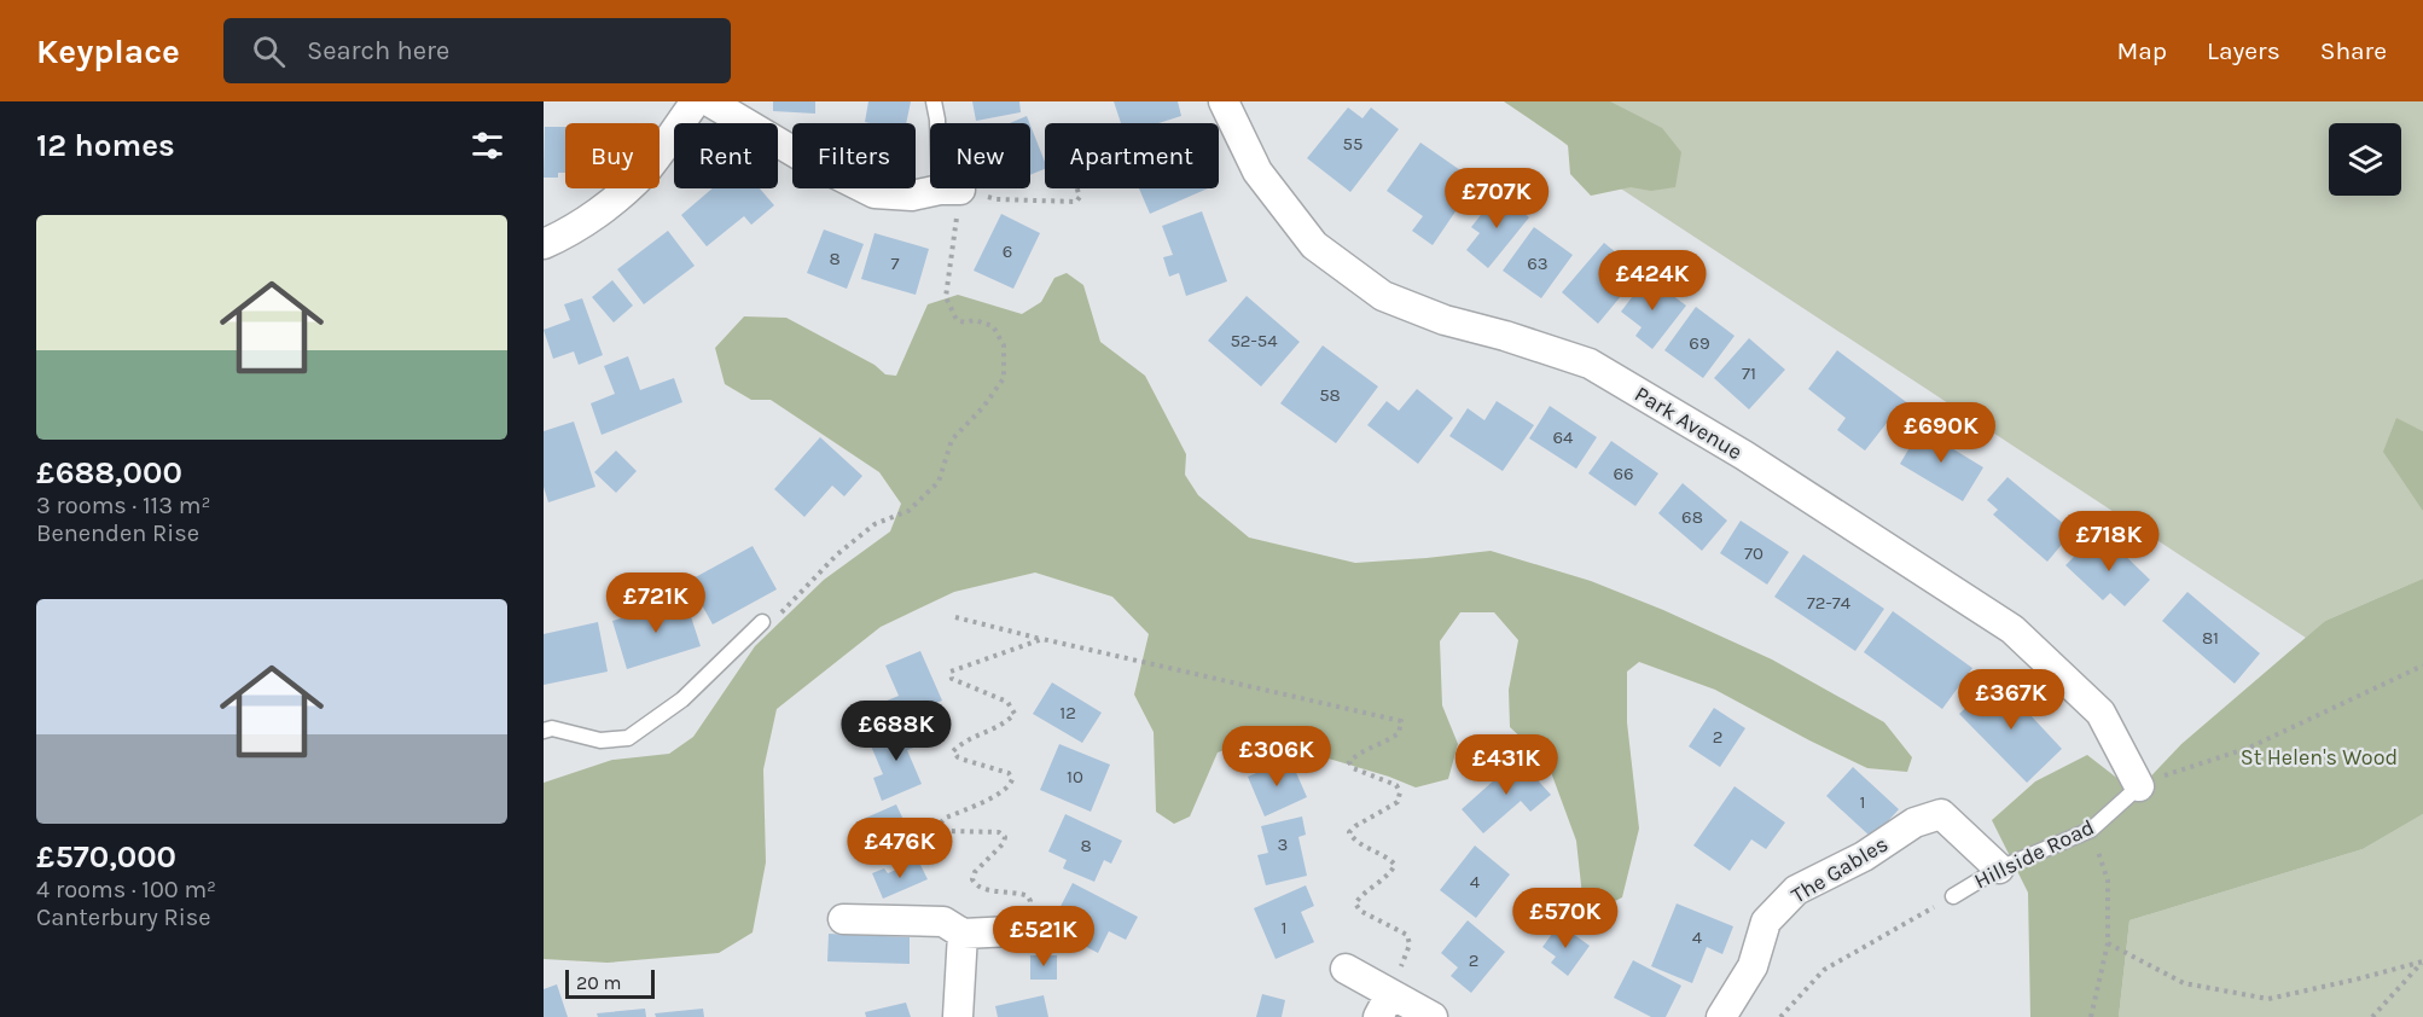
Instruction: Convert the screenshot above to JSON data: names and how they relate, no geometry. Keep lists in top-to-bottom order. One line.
{"streets":{"street":["Park Avenue","The Gables"],"lane":["Hillside Road"]},"crossings":[["Park Avenue","Hillside Road"],["Hillside Road","The Gables"]],"parks":["St Helen's Wood"],"house_numbers":["55","6","8","7","63","52-54","69","71","58","64","66","68","70","72-74","81","12","2","10","1","3","8","4","1","4","2"],"scale_bar":"20 m","page":{"header":"Keyplace","search":"Search here","nav":["Map","Layers","Share"],"heading":"12 homes","chip":["Buy","Rent","Filters","New","Apartment"],"price":["£707K","£424K","£690K","£718K","£721K","£367K","£688K","£306K","£431K","£476K","£570K","£521K"],"list":[{"name":"£688,000","note":"3 rooms · 113 m² · Benenden Rise"},{"name":"£570,000","note":"4 rooms · 100 m² · Canterbury Rise"}],"scale":"20 m"}}
